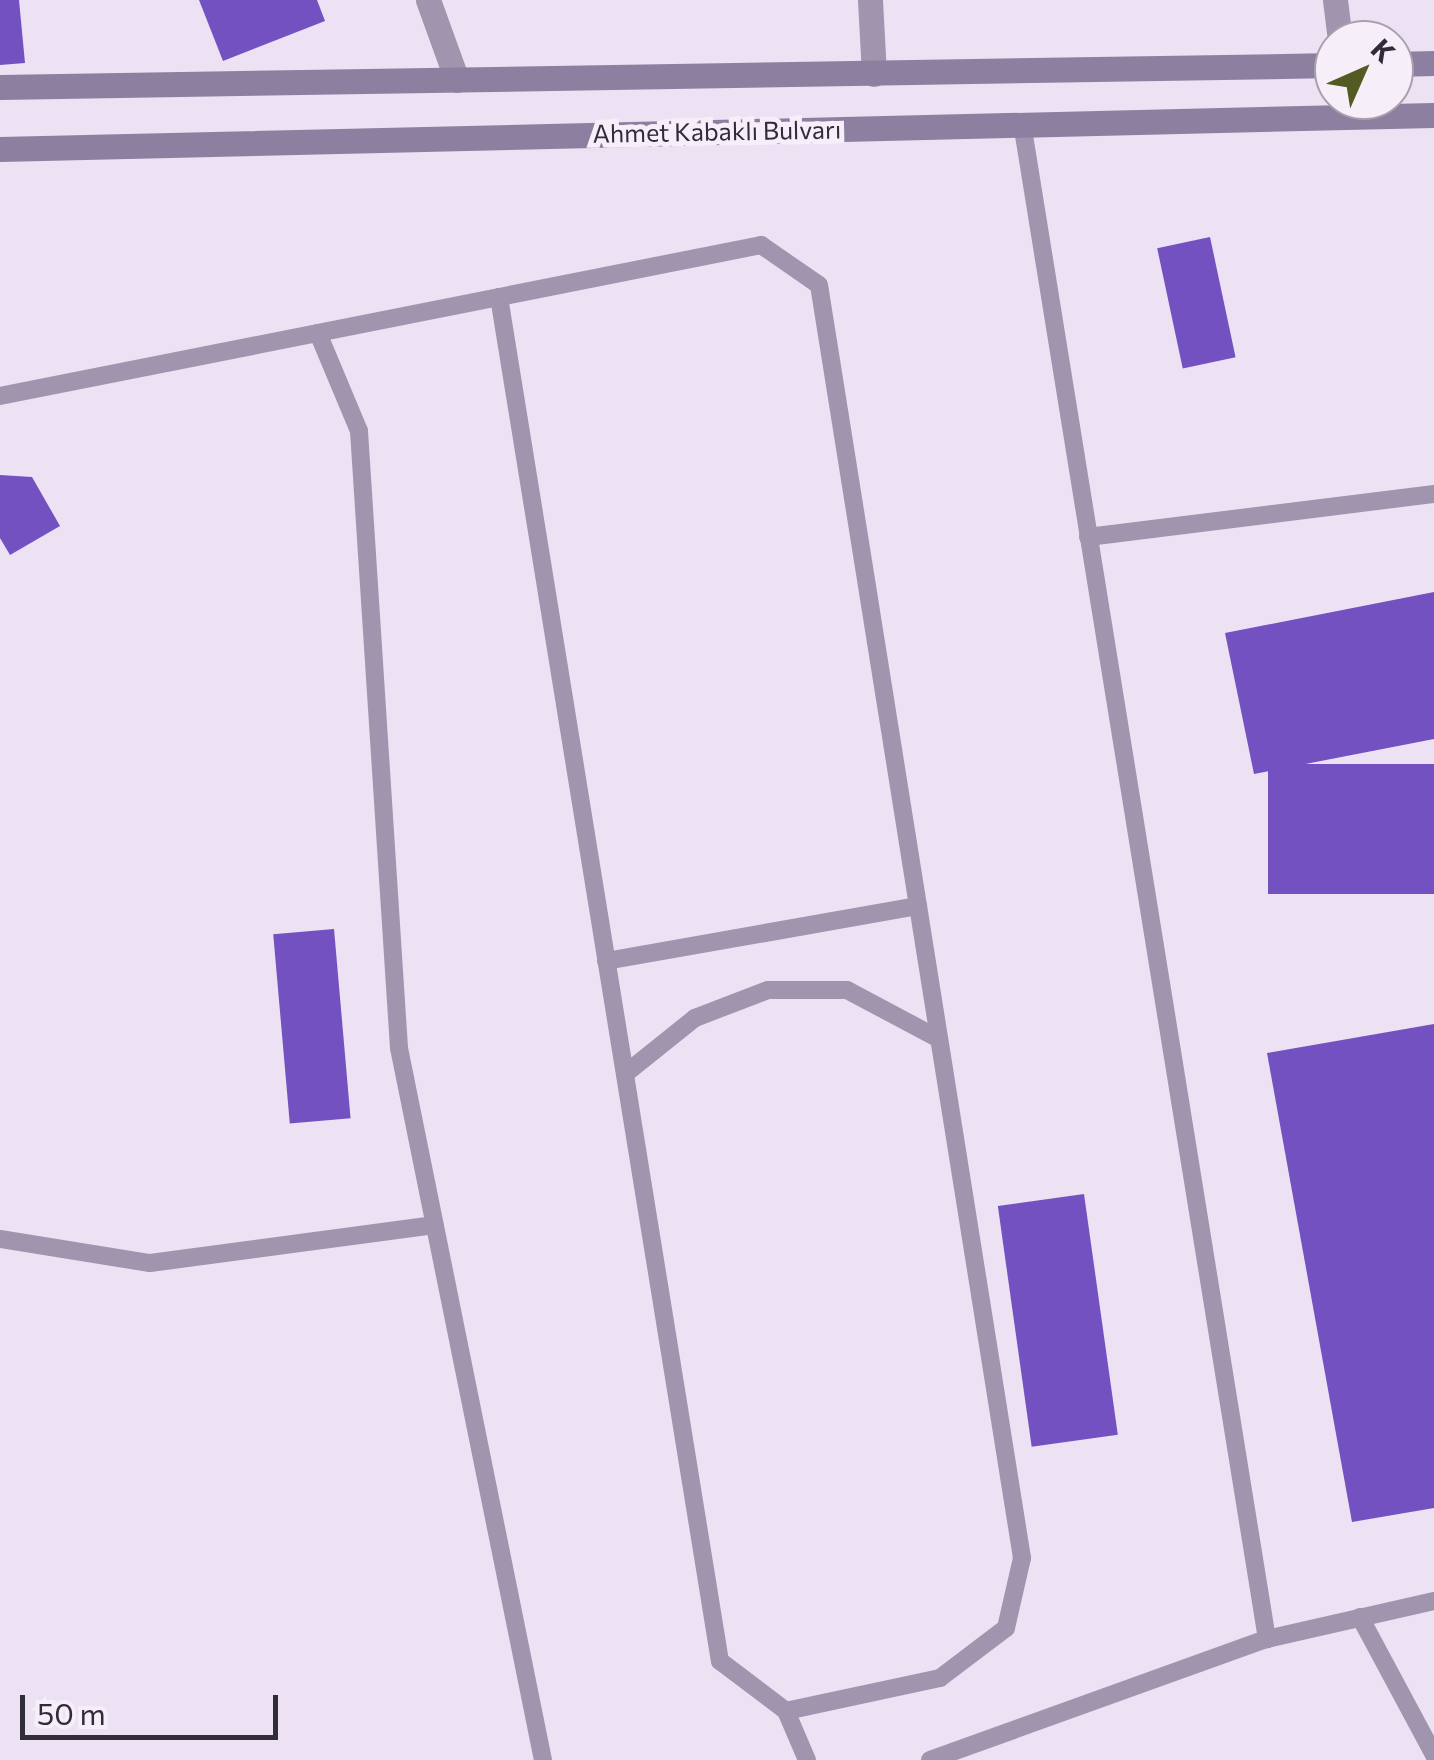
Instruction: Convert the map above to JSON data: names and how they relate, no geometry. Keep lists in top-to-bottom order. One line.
{"streets":{"main road":["Ahmet Kabaklı Bulvarı"]},"scale_bar":"50 m","north":"top right"}
